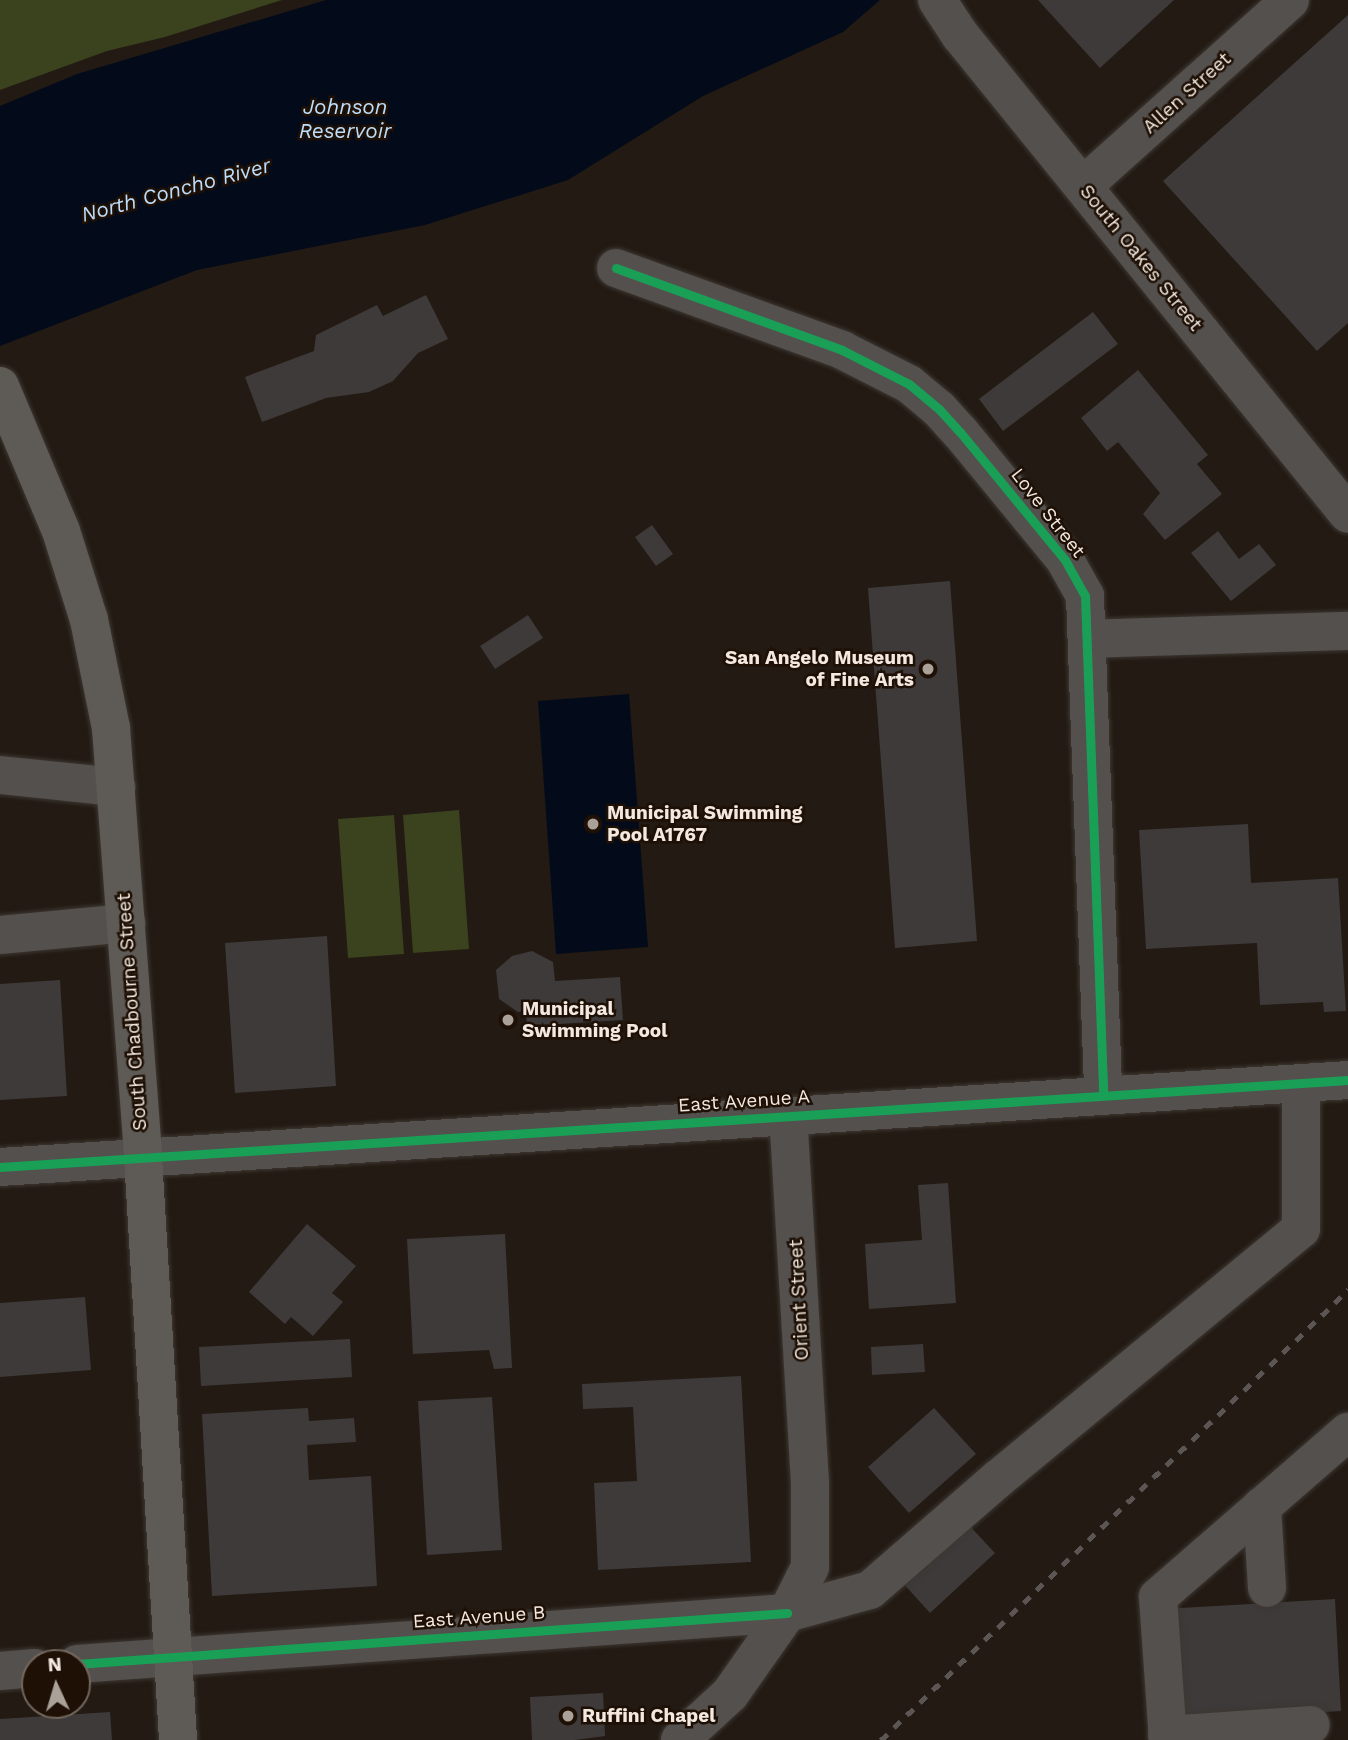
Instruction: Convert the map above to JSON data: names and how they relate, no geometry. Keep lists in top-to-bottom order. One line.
{"streets":{"main road":["South Chadbourne Street"],"street":["Allen Street","South Oakes Street","Love Street","East Avenue A","Orient Street","East Avenue B"]},"crossings":[["Allen Street","South Oakes Street"],["Love Street","East Avenue A"],["South Chadbourne Street","East Avenue A"],["South Chadbourne Street","East Avenue B"],["East Avenue A","Orient Street"],["East Avenue A","East Avenue B"],["Orient Street","East Avenue B"]],"water":["Johnson Reservoir","North Concho River"],"places":["San Angelo Museum of Fine Arts","Municipal Swimming Pool A1767","Municipal Swimming Pool","Ruffini Chapel"],"north":"top"}
